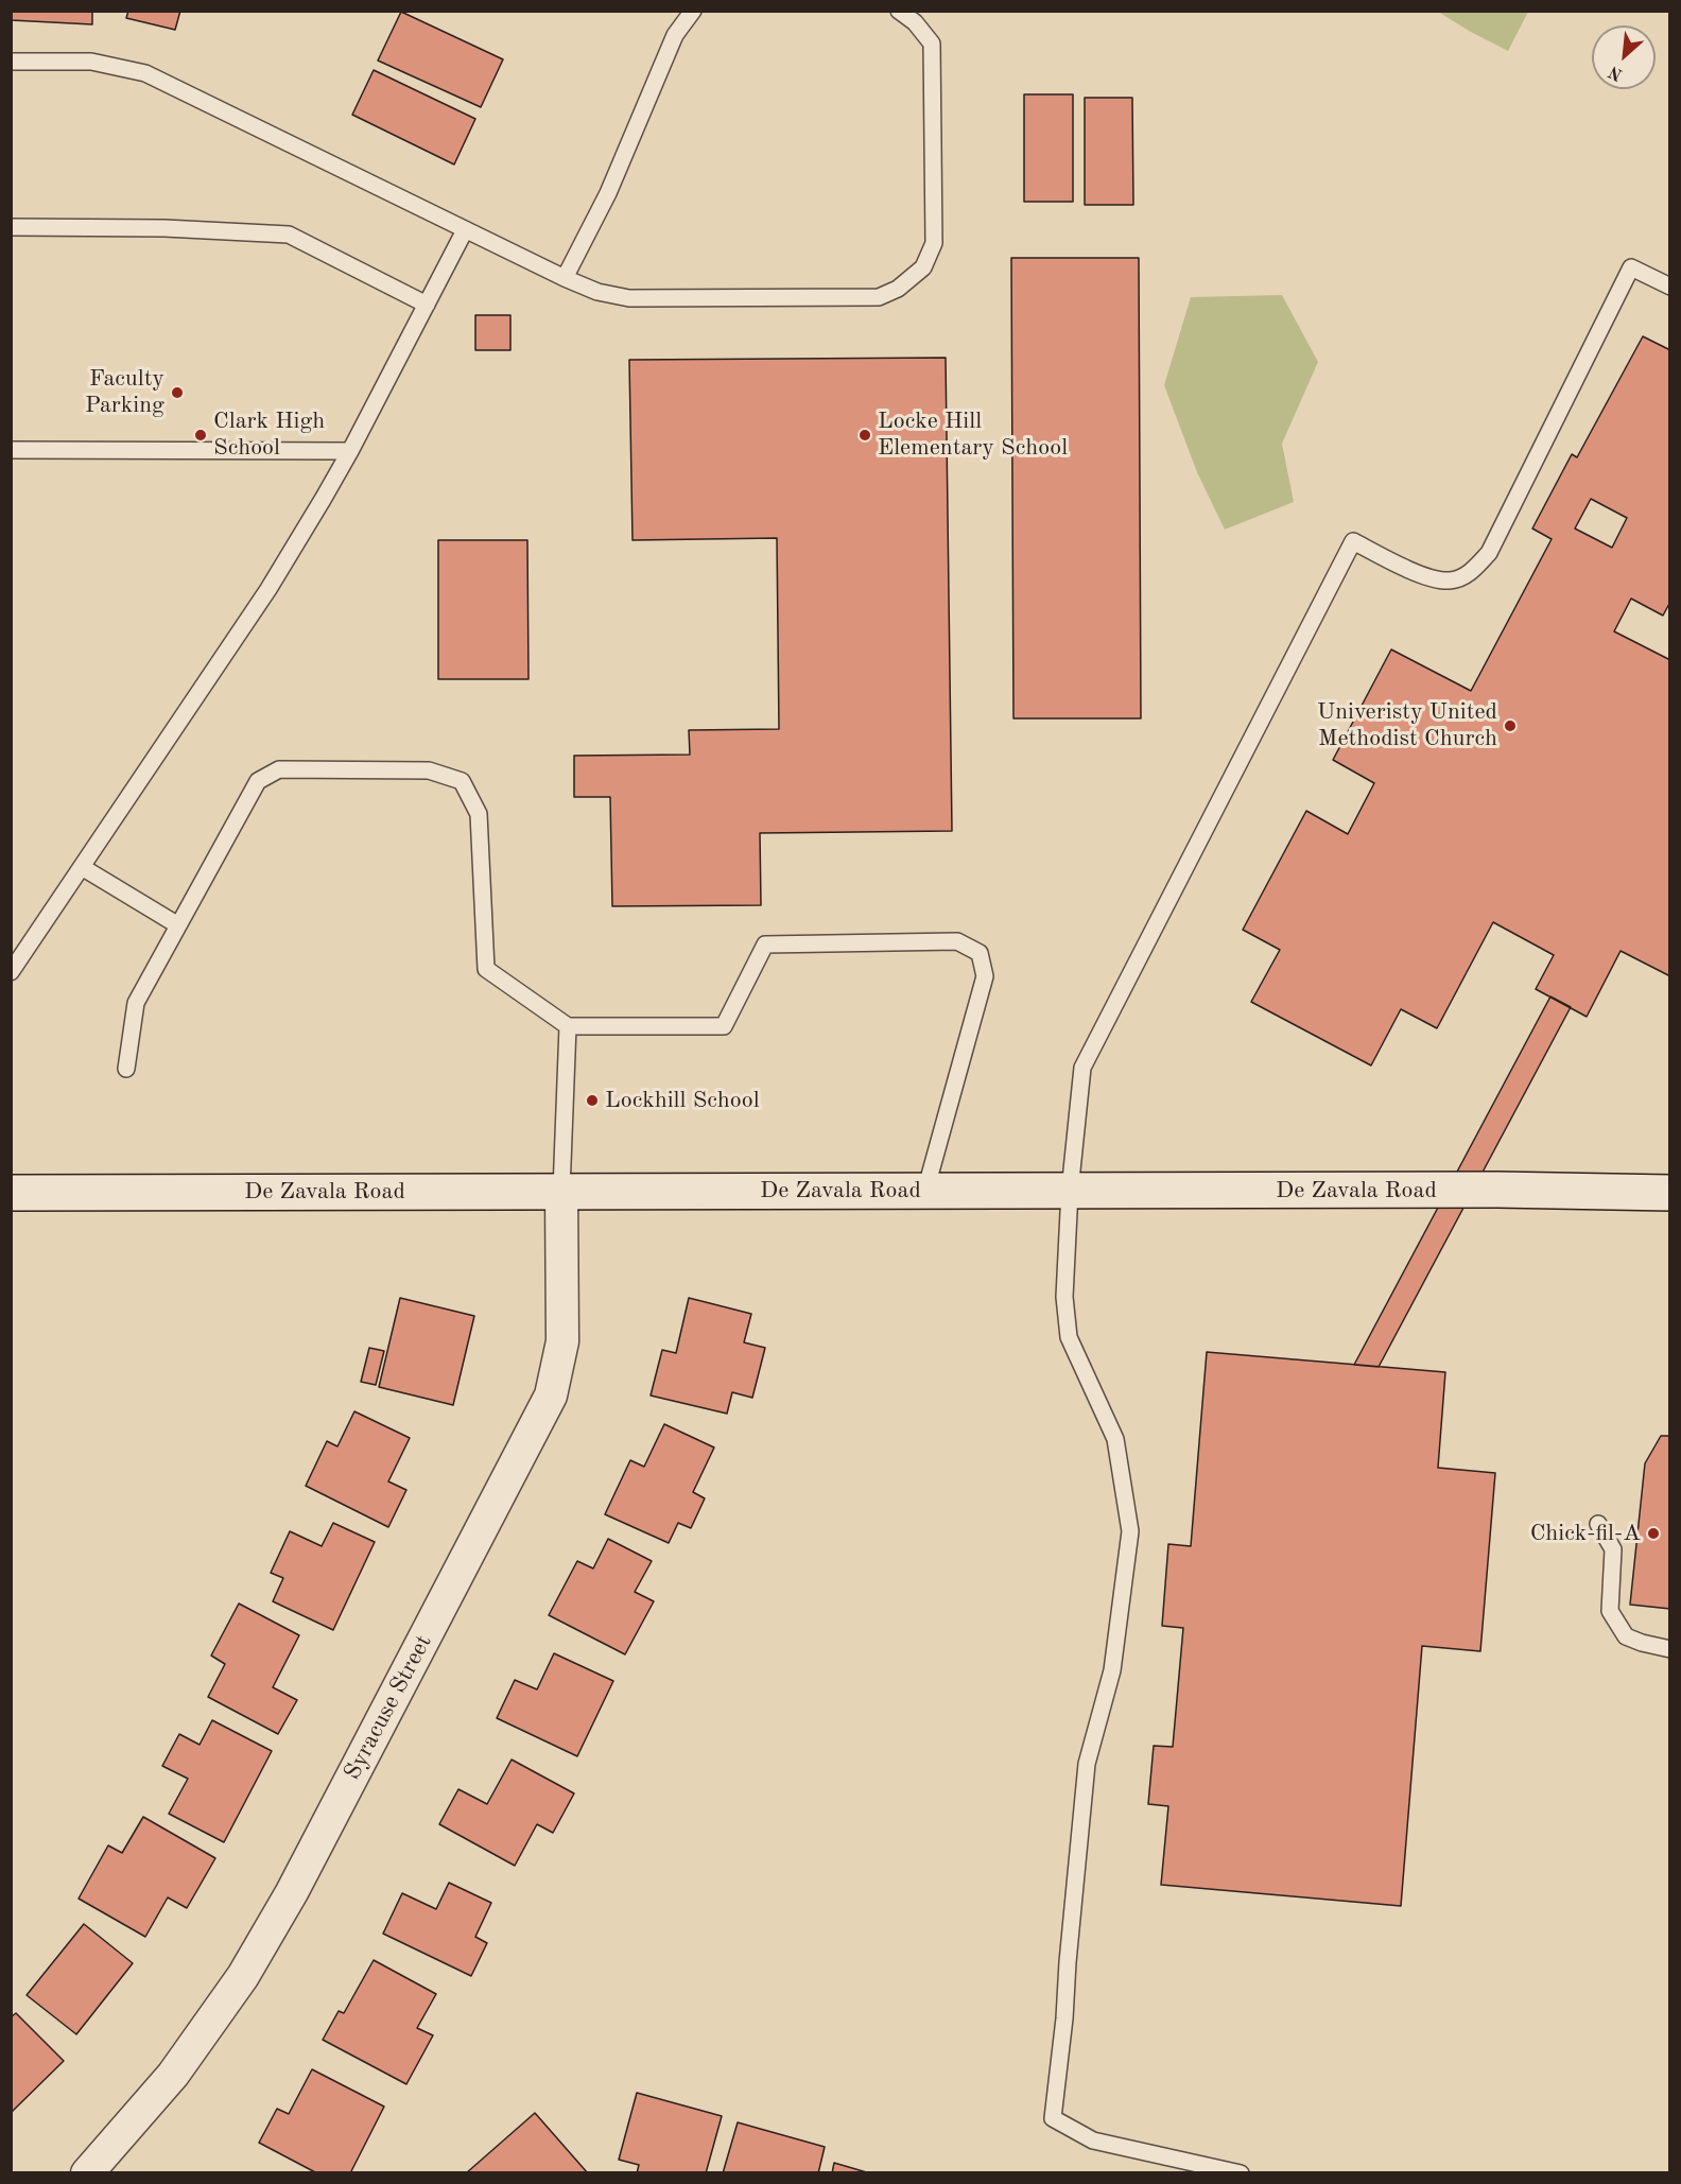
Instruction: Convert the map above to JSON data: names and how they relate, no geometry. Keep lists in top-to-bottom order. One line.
{"streets":{"main road":["De Zavala Road"],"street":["Syracuse Street"]},"crossings":[["De Zavala Road","Syracuse Street"]],"places":["Faculty Parking","Clark High School","Locke Hill Elementary School","Univeristy United Methodist Church","Lockhill School","Chick-fil-A"],"north":"bottom left"}
